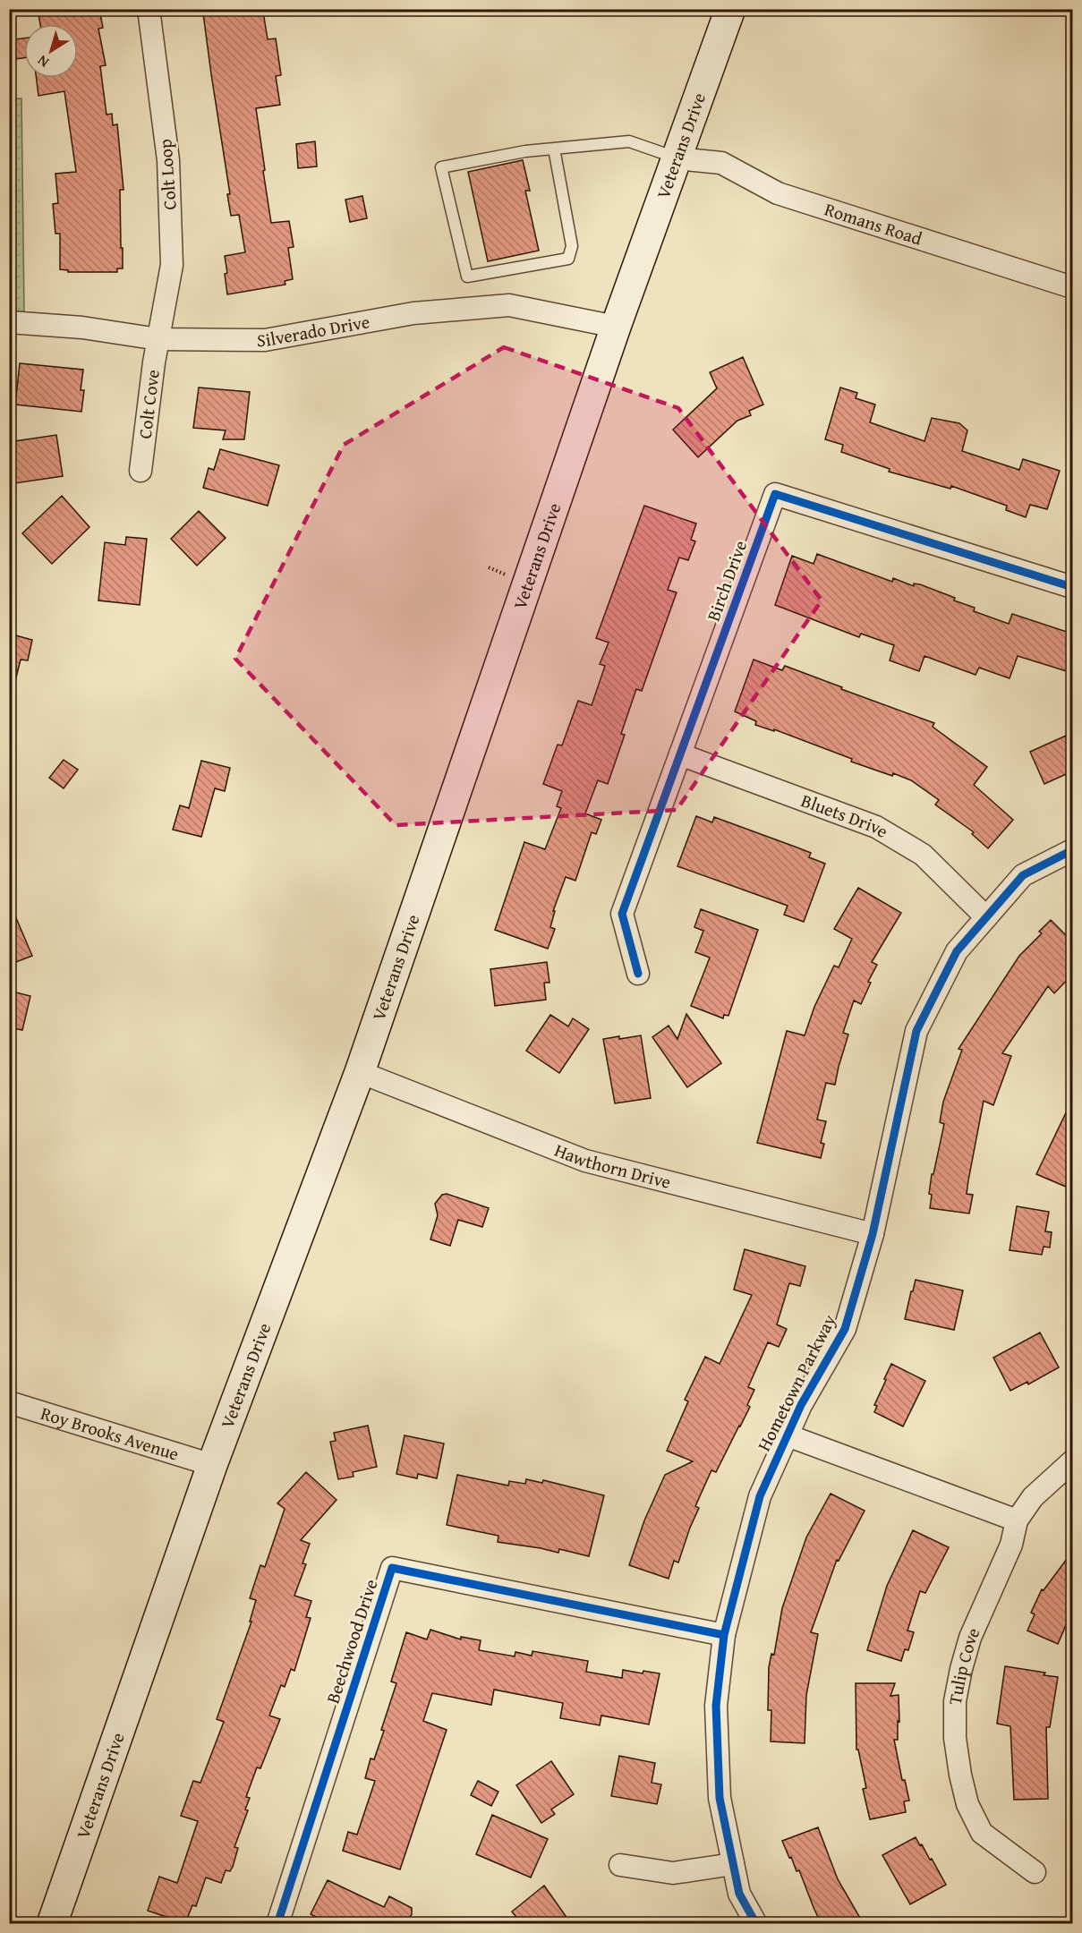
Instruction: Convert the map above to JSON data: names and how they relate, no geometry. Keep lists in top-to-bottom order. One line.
{"streets":{"main road":["Veterans Drive"],"street":["Colt Loop","Romans Road","Silverado Drive","Colt Cove","Birch Drive","Bluets Drive","Hawthorn Drive","Hometown Parkway","Roy Brooks Avenue","Beechwood Drive","Tulip Cove"]},"crossings":[["Veterans Drive","Romans Road"],["Veterans Drive","Silverado Drive"],["Veterans Drive","Hawthorn Drive"],["Veterans Drive","Roy Brooks Avenue"],["Colt Loop","Silverado Drive"],["Colt Loop","Colt Cove"],["Silverado Drive","Colt Cove"],["Birch Drive","Bluets Drive"],["Bluets Drive","Hometown Parkway"],["Hawthorn Drive","Hometown Parkway"],["Hometown Parkway","Beechwood Drive"]],"north":"bottom left"}
